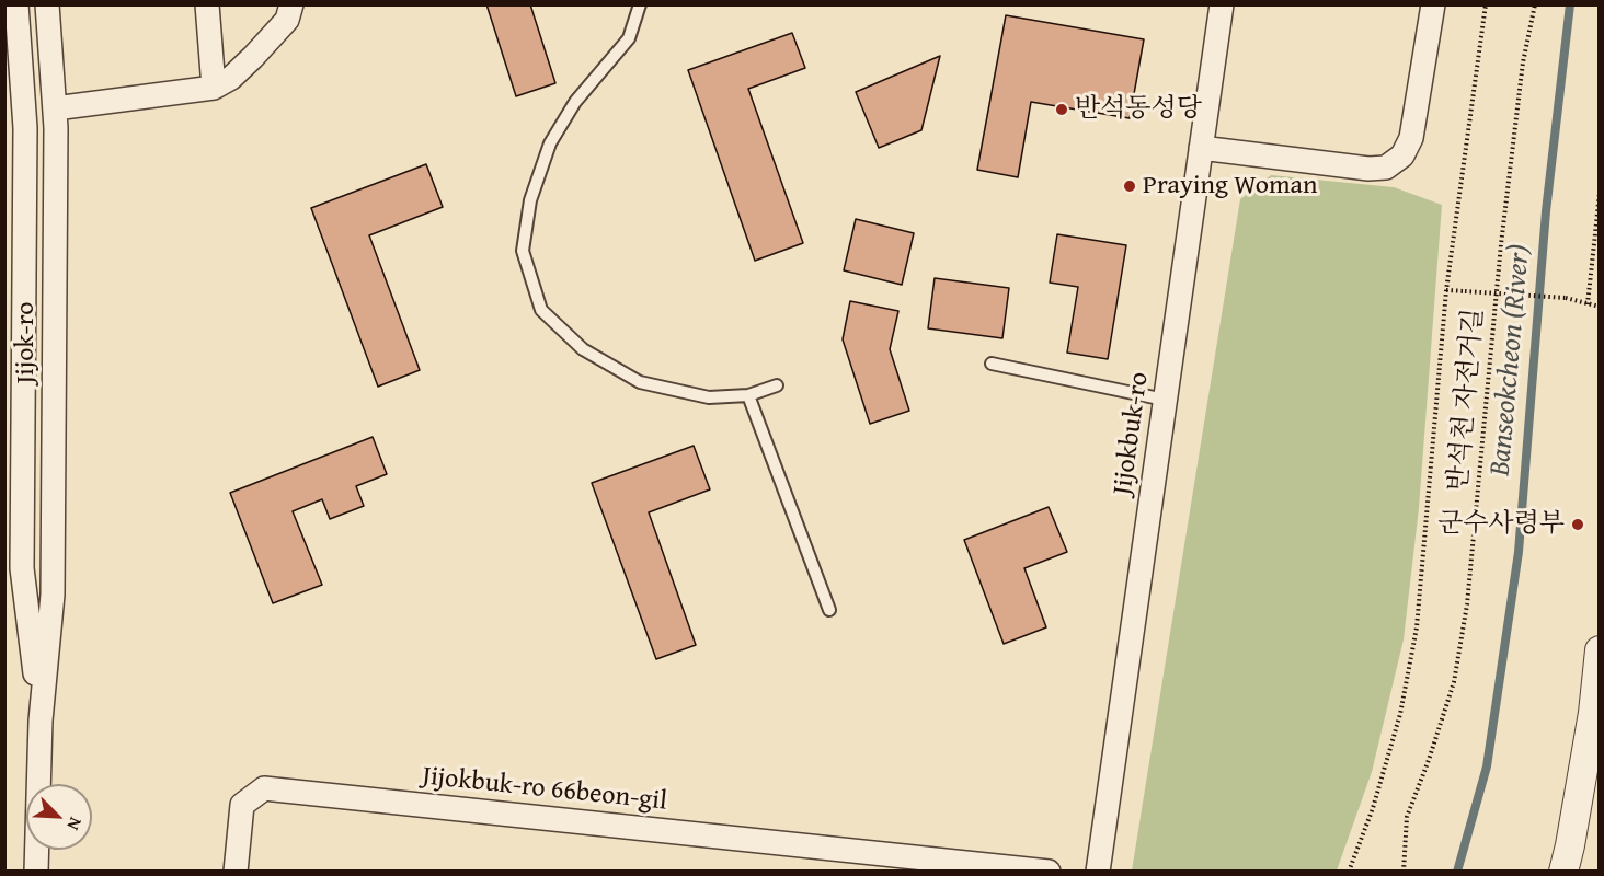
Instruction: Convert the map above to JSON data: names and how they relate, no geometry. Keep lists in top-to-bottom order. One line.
{"streets":{"street":["Jijok-ro","Jijokbuk-ro","Jijokbuk-ro 66beon-gil"],"path":["반석천 자전거길"]},"water":["Banseokcheon (River)"],"places":["반석동성당","Praying Woman","군수사령부"],"north":"bottom right"}
